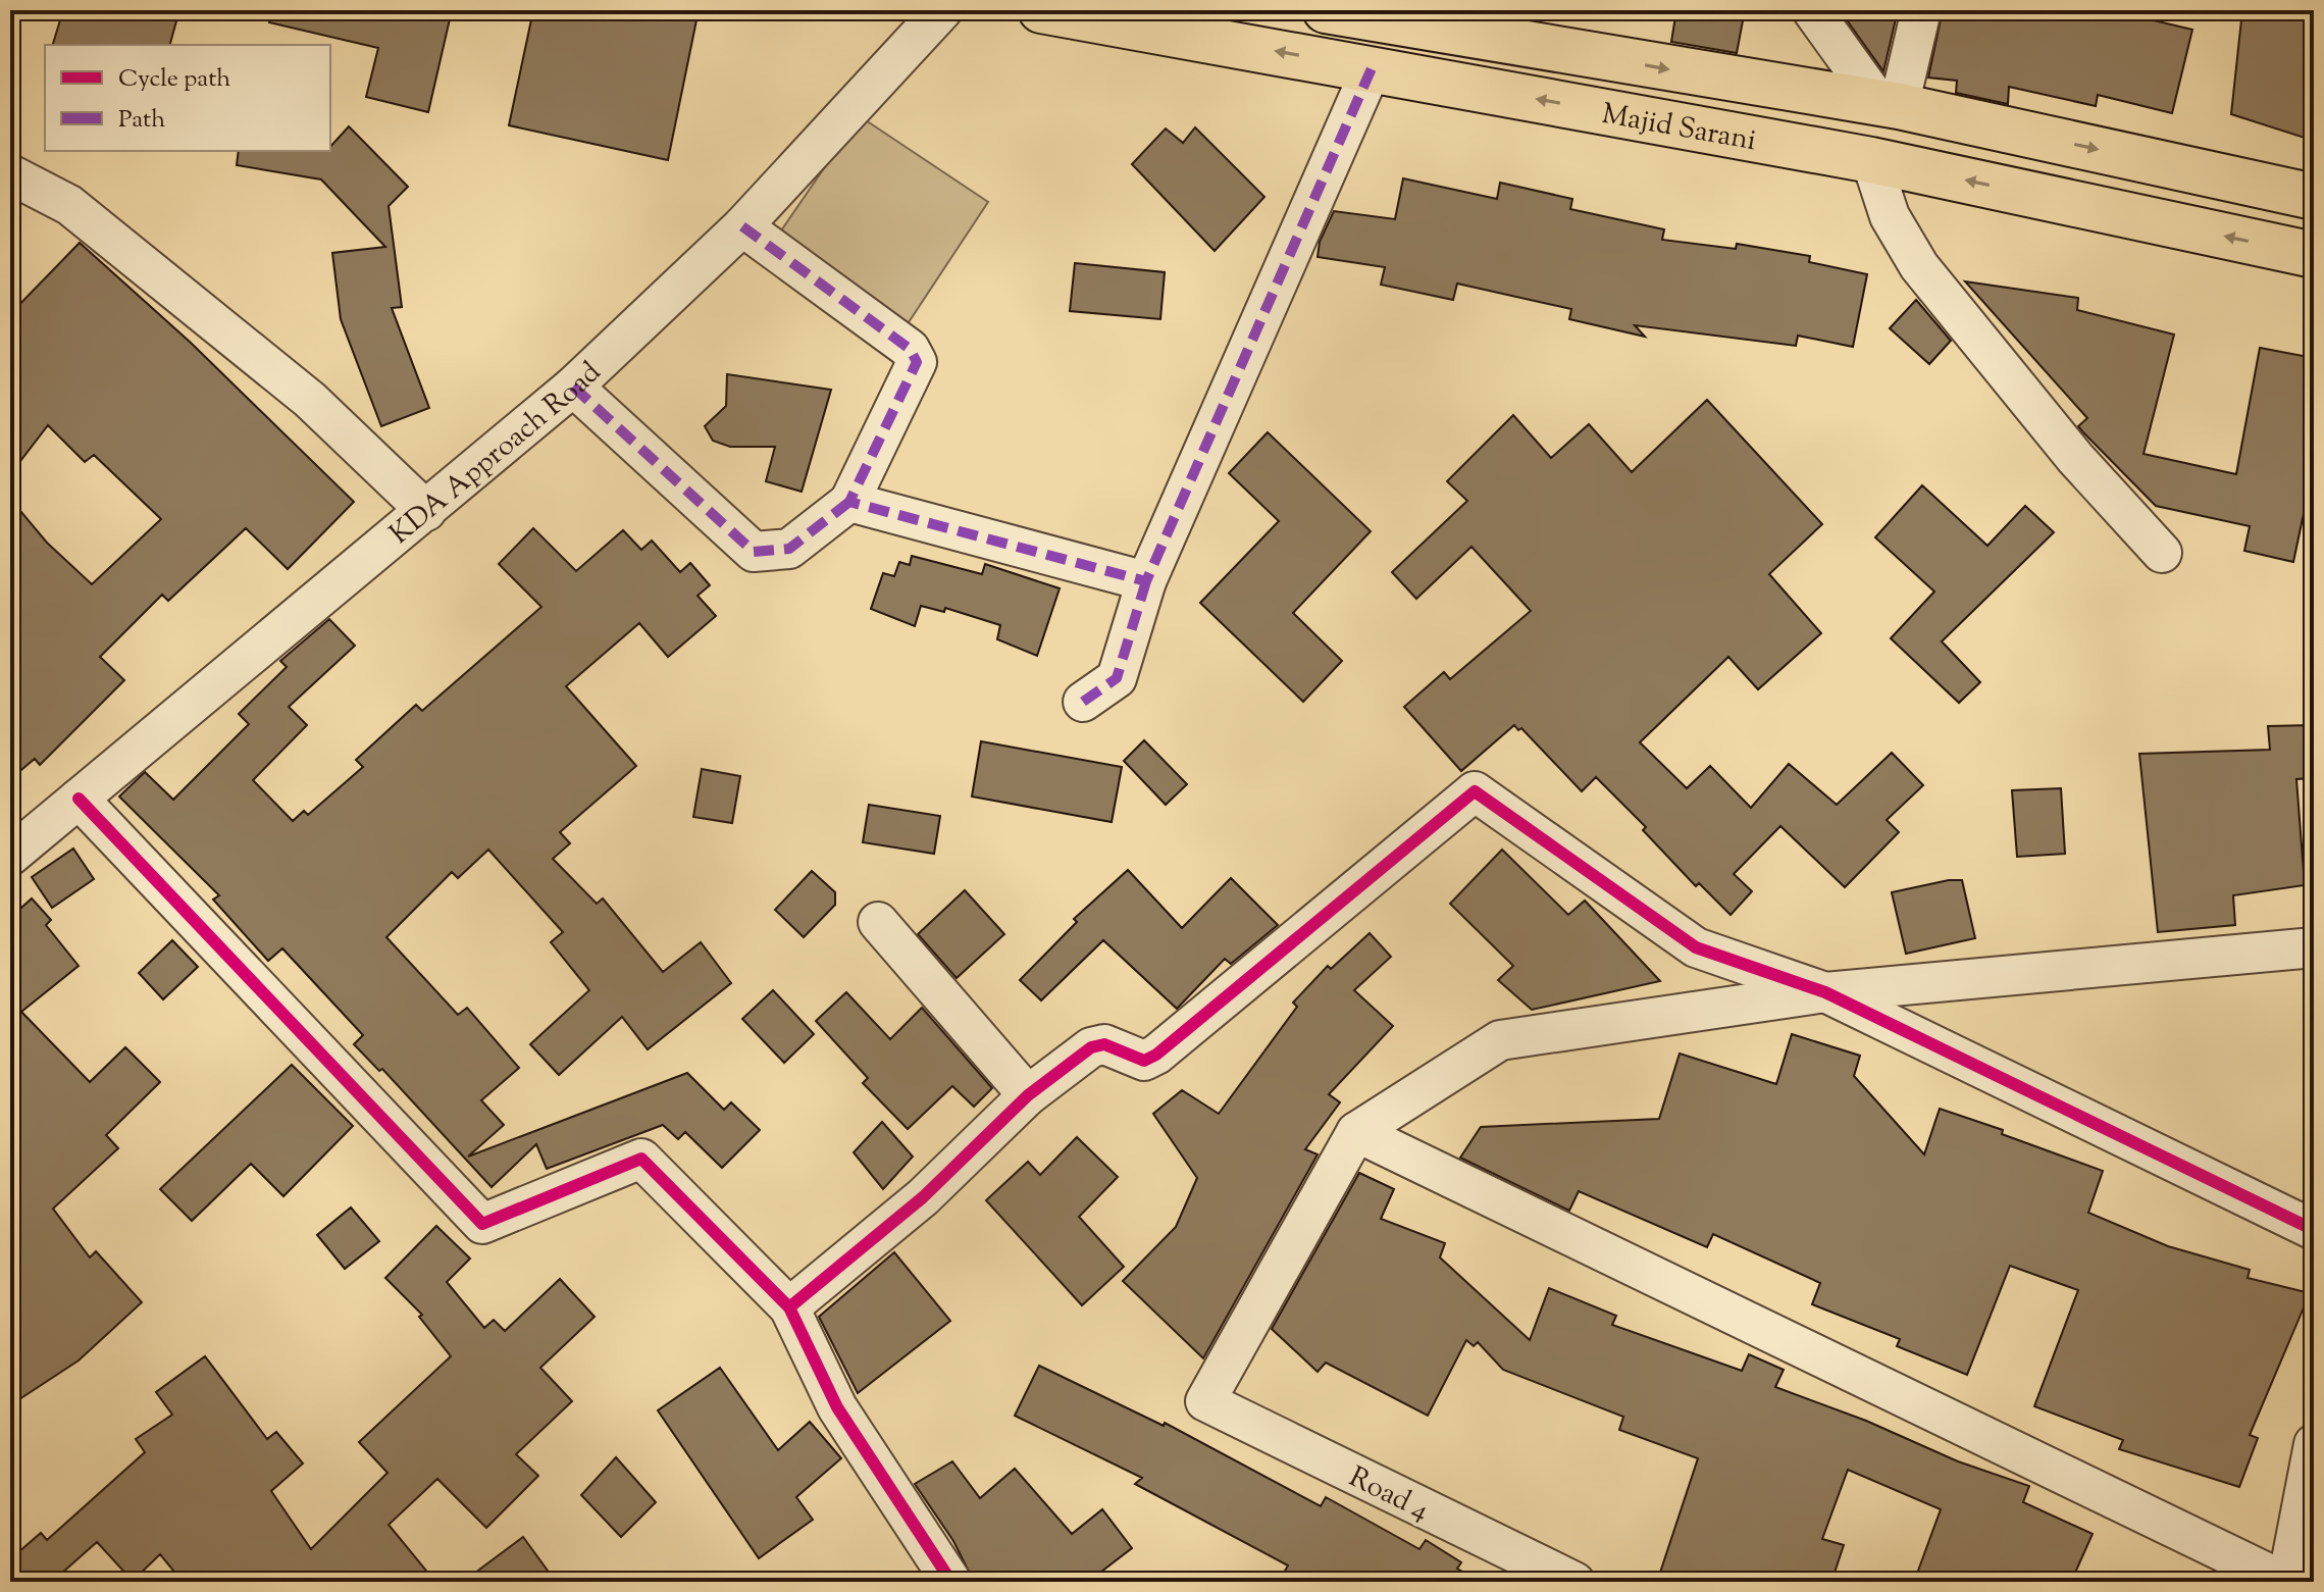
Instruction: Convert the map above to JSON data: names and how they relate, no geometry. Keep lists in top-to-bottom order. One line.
{"streets":{"main road":["Majid Sarani"],"street":["KDA Approach Road","Road 4"]},"legend":["Cycle path","Path"]}
